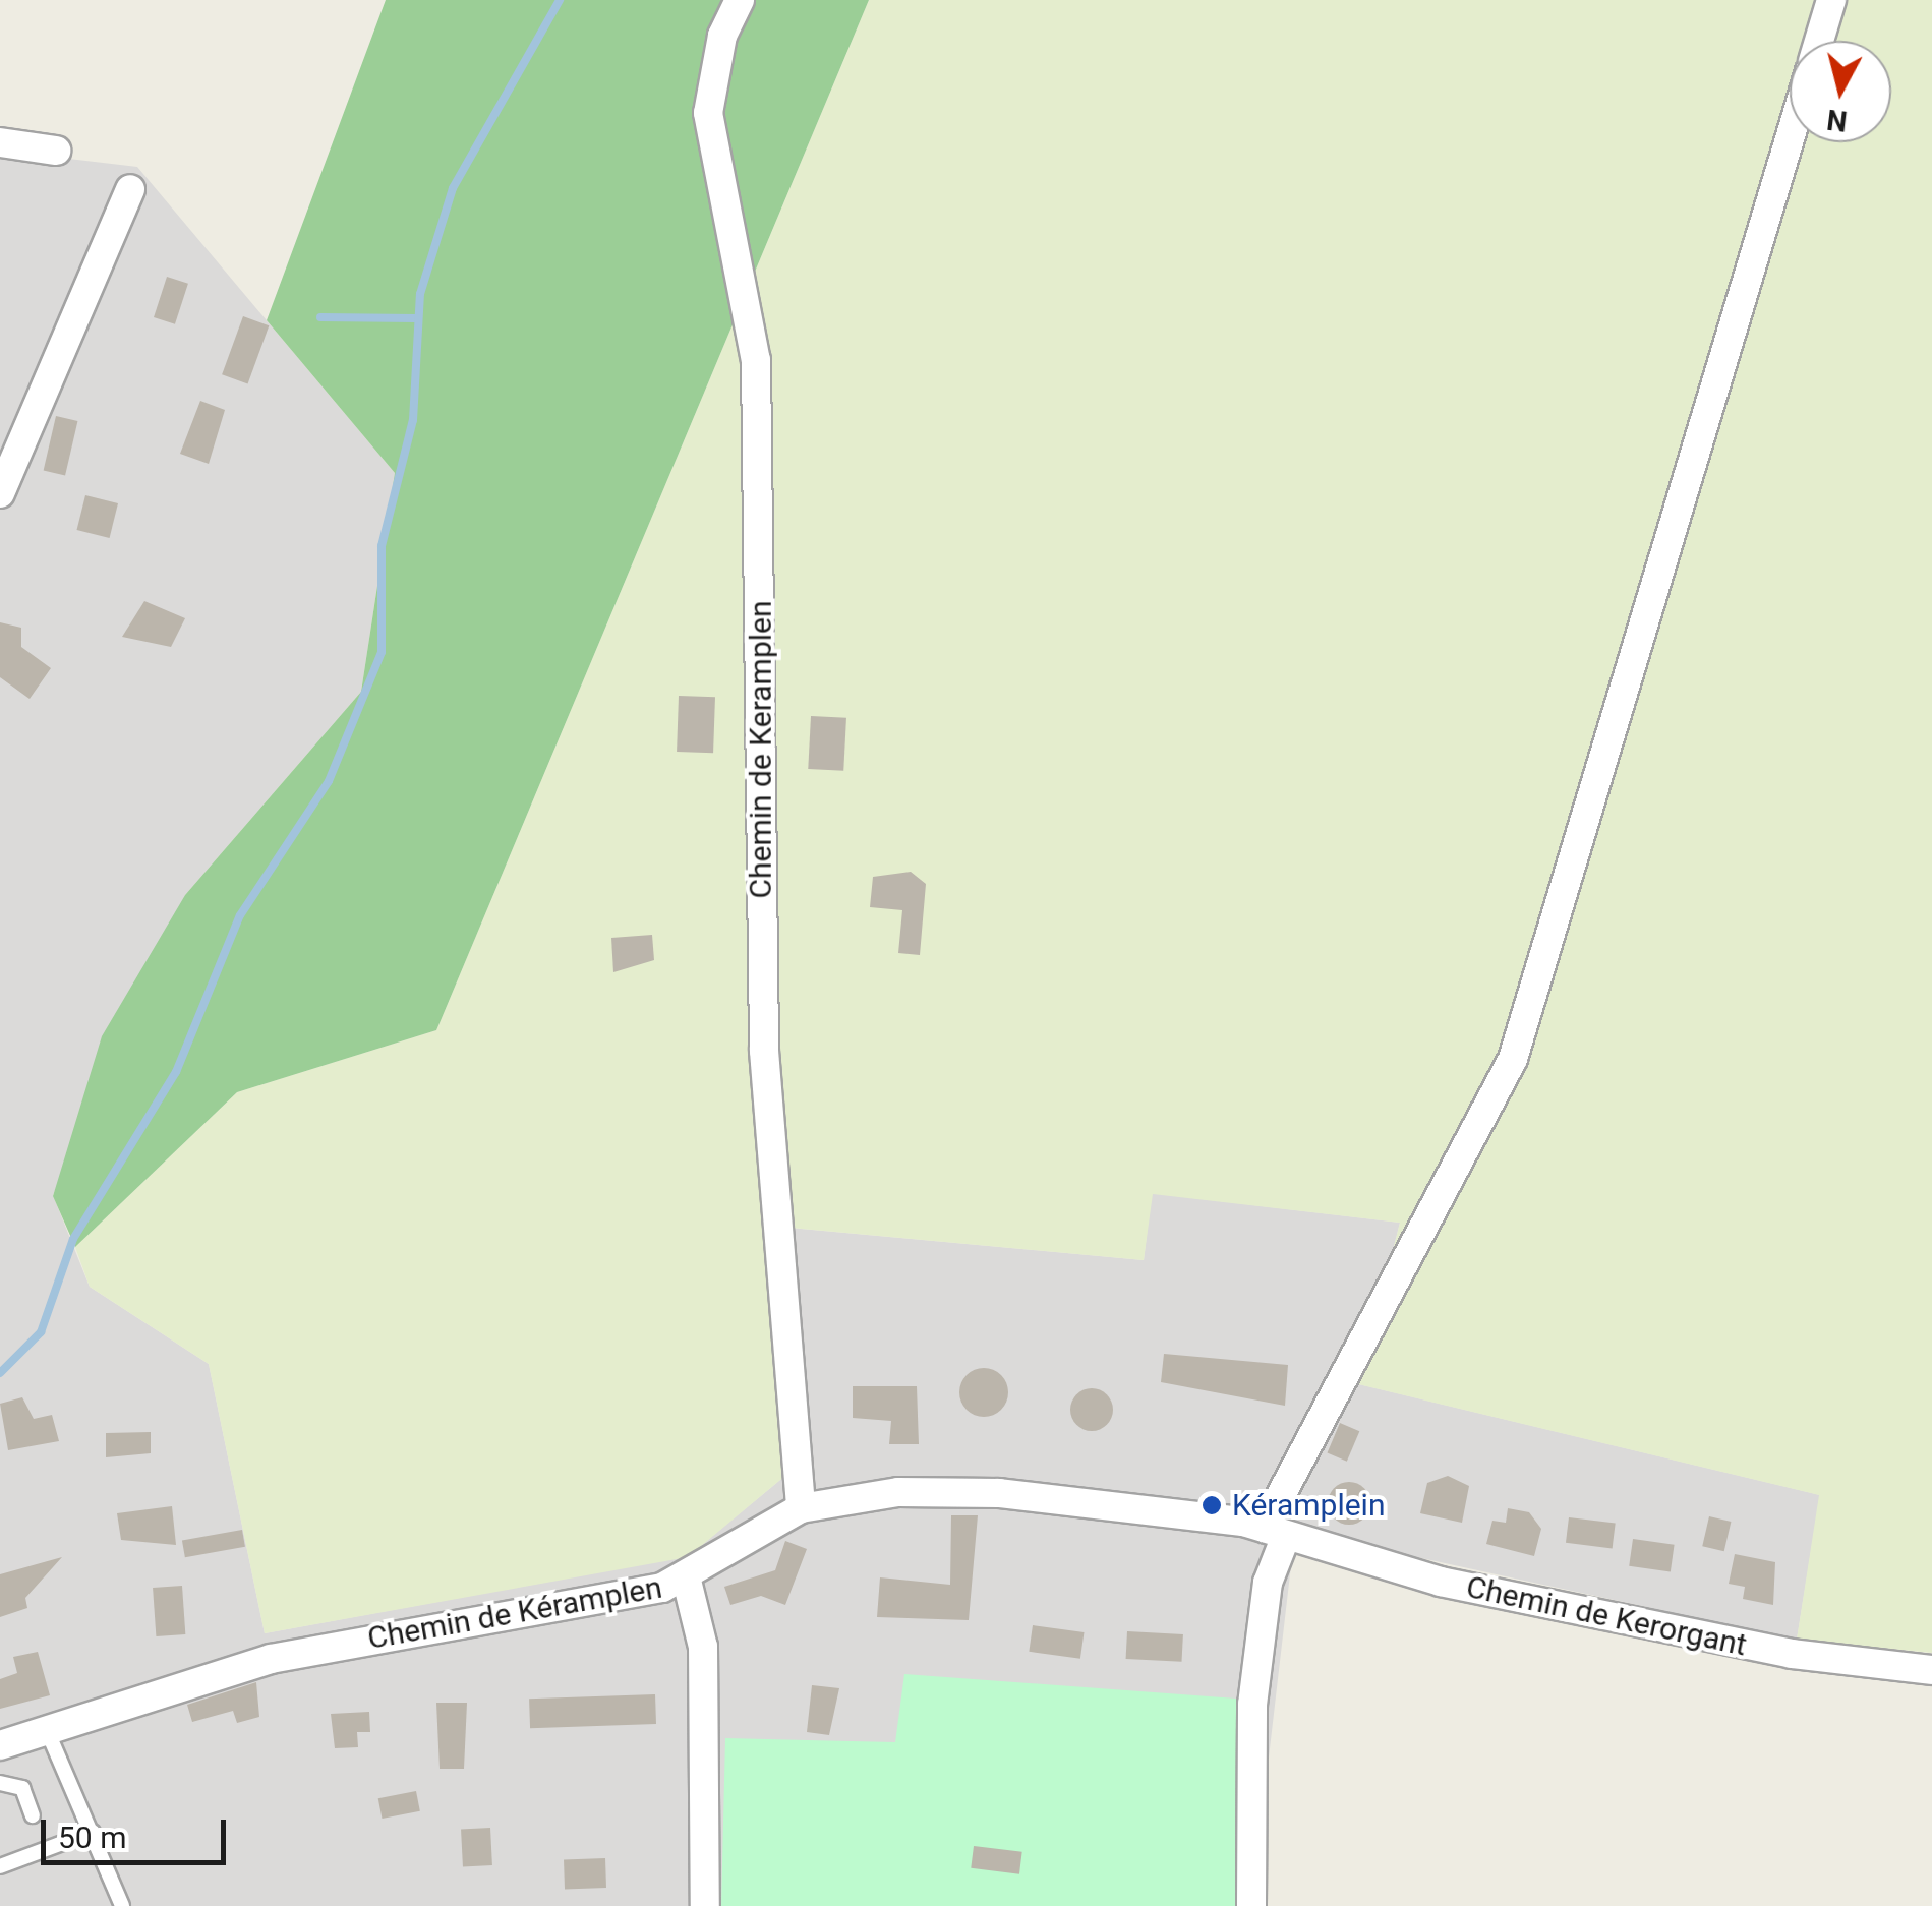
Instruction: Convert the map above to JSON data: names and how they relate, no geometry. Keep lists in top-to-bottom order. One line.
{"streets":{"street":["Chemin de Keramplen","Chemin de Kéramplen","Chemin de Kerorgant"]},"crossings":[["Chemin de Keramplen","Chemin de Kéramplen"],["Chemin de Kéramplen","Chemin de Kerorgant"]],"places":["Kéramplein"],"scale_bar":"50 m","north":"bottom"}
